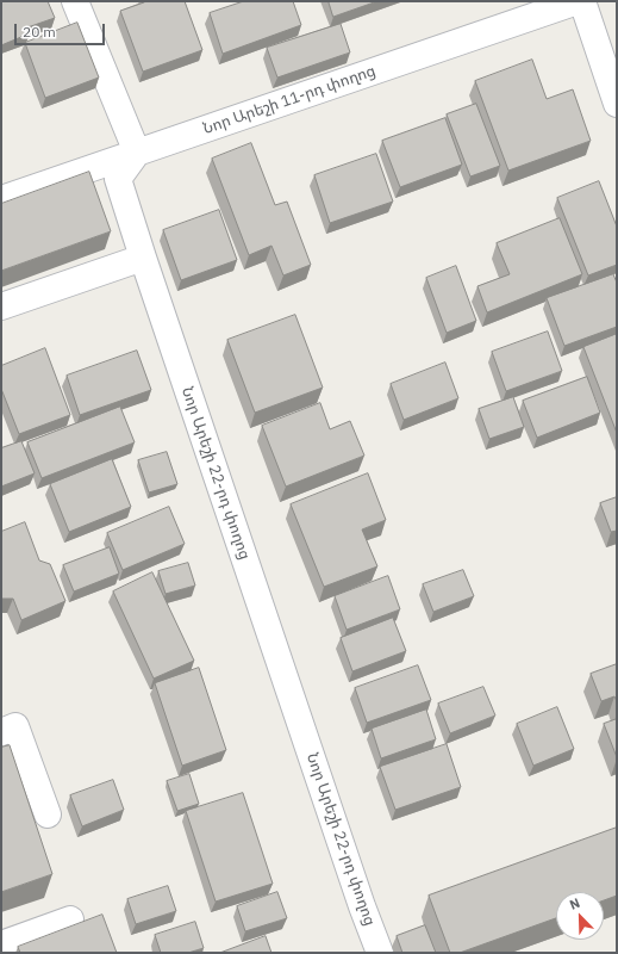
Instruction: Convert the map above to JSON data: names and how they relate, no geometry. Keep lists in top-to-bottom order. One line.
{"streets":{"street":["Նոր Արեշի 11-րդ փողոց","Նոր Արեշի 22-րդ փողոց"]},"crossings":[["Նոր Արեշի 11-րդ փողոց","Նոր Արեշի 22-րդ փողոց"]],"scale_bar":"20 m","north":"top left"}
